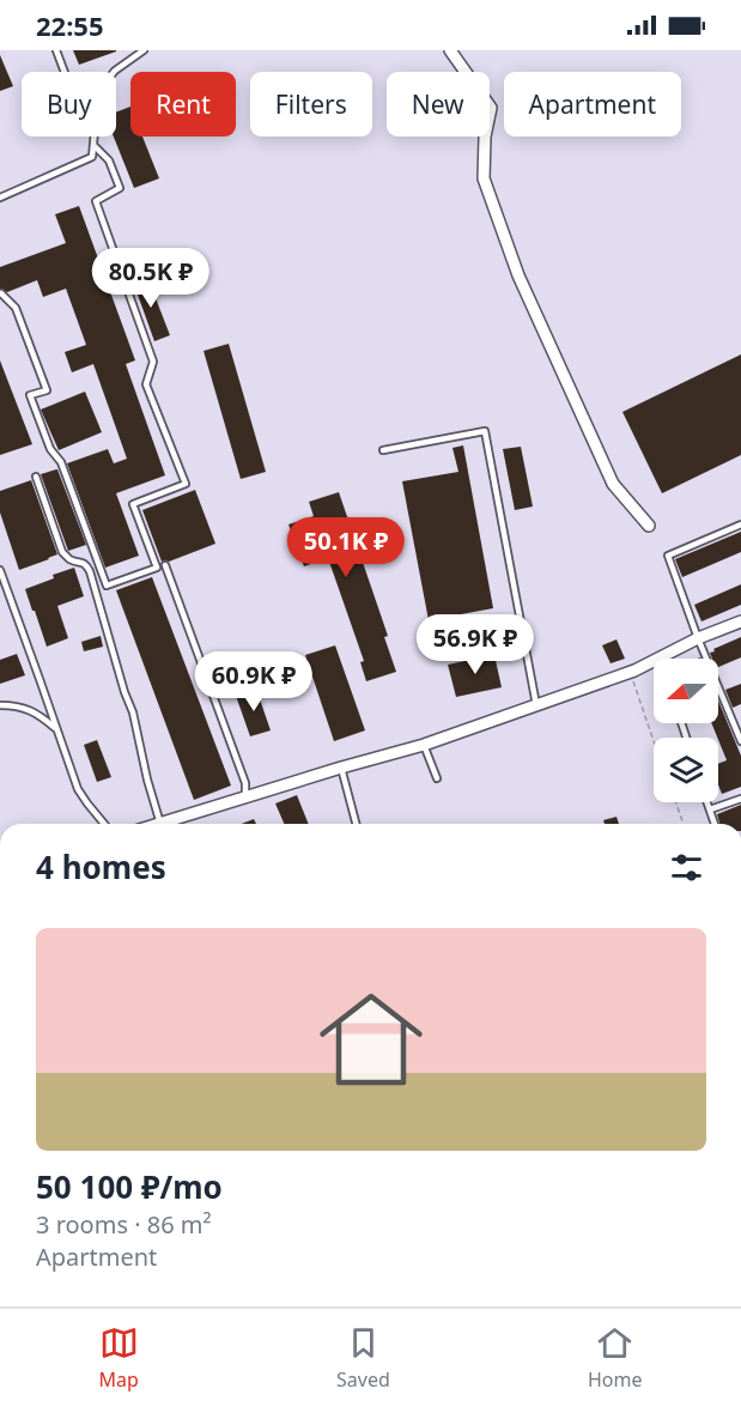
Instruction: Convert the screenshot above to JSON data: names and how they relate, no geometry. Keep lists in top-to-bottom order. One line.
{"north":"left","page":{"status":"22:55","chip":["Buy","Rent","Filters","New","Apartment"],"price":["80.5K ₽","50.1K ₽","56.9K ₽","60.9K ₽"],"heading":"4 homes","list":[{"name":"50 100 ₽/mo","note":"3 rooms · 86 m² · Apartment"}],"tabs":["Map","Saved","Home"]}}
